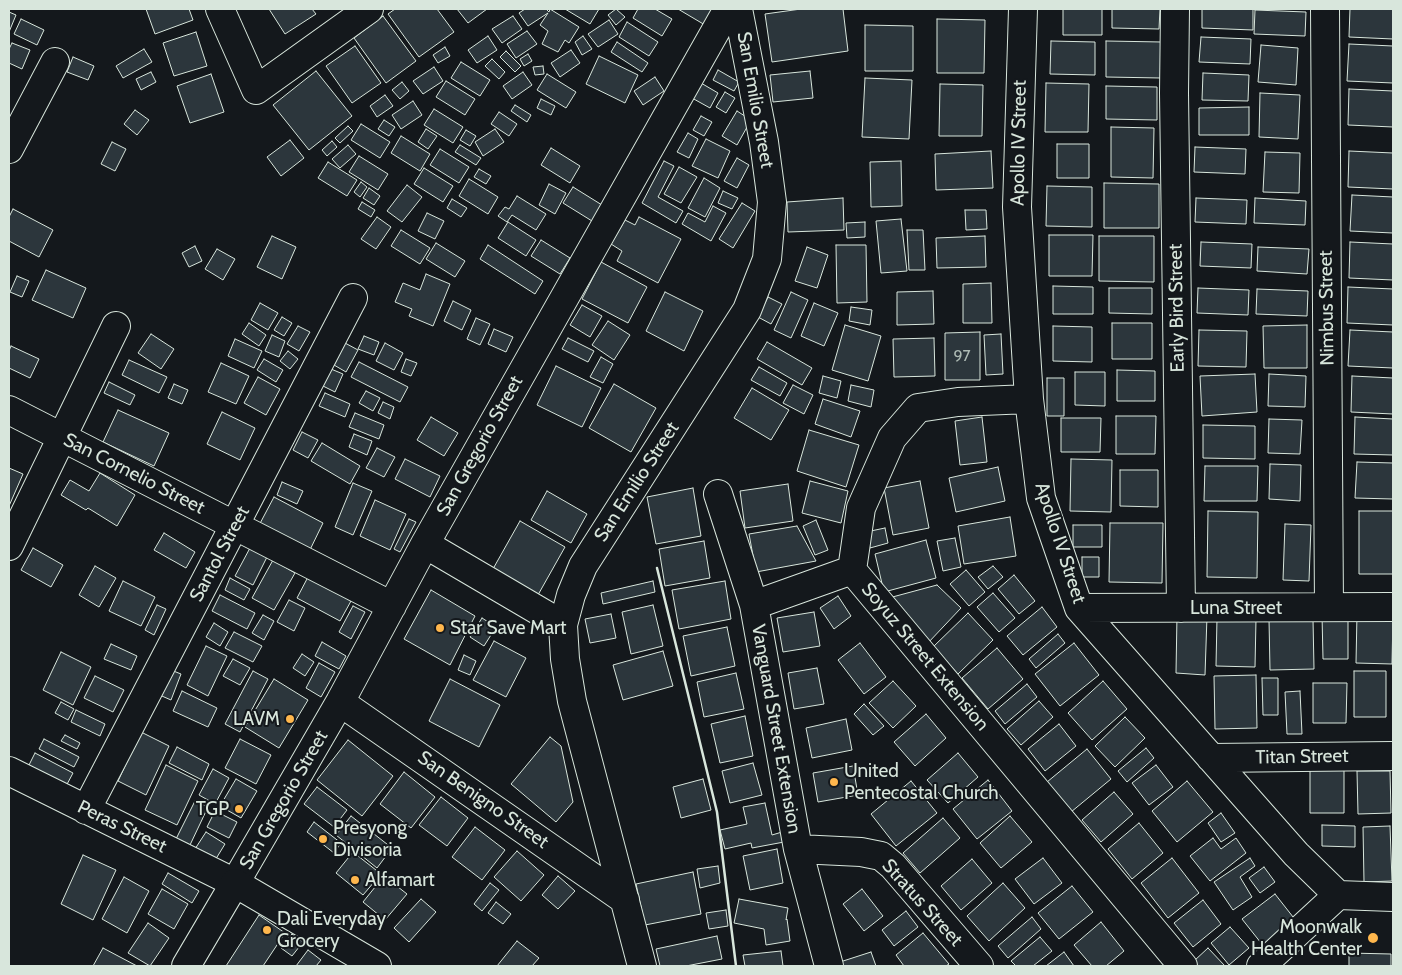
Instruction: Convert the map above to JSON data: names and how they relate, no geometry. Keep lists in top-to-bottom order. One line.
{"streets":{"street":["San Emilio Street","Apollo IV Street","Early Bird Street","Nimbus Street","San Gregorio Street","San Cornelio Street","Santol Street","Luna Street","Soyuz Street Extension","Vanguard Street Extension","Titan Street","San Benigno Street","Peras Street","Stratus Street"]},"crossings":[["San Emilio Street","San Benigno Street"],["Apollo IV Street","Luna Street"],["Apollo IV Street","Soyuz Street Extension"],["Apollo IV Street","Titan Street"],["Early Bird Street","Luna Street"],["Nimbus Street","Luna Street"],["San Gregorio Street","San Cornelio Street"],["San Gregorio Street","San Benigno Street"],["San Gregorio Street","Peras Street"],["San Cornelio Street","Santol Street"],["Santol Street","Peras Street"],["Vanguard Street Extension","Stratus Street"]],"places":["Star Save Mart","LAVM","United Pentecostal Church","TGP","Presyong Divisoria","Alfamart","Dali Everyday Grocery","Moonwalk Health Center"],"house_numbers":["97"]}
